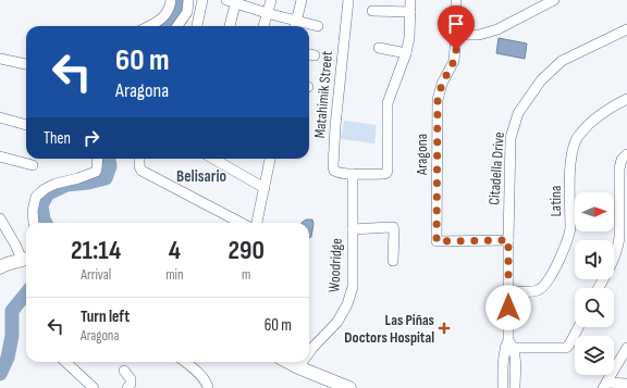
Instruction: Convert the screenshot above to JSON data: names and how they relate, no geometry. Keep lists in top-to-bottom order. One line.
{"streets":{"street":["Matahimik Street","Aragona","Citadella Drive","Latina","Woodridge"]},"crossings":[["Matahimik Street","Woodridge"],["Aragona","Citadella Drive"],["Citadella Drive","Latina"]],"districts":["Belisario"],"places":{"health":["Las Piñas Doctors Hospital"]},"north":"right","page":{"turn":["60 m","Aragona"],"then":"Then","eta":["21:14","Arrival","4","min","290","m"],"list":[{"name":"Turn left","note":"Aragona","value":"60 m"}]}}
